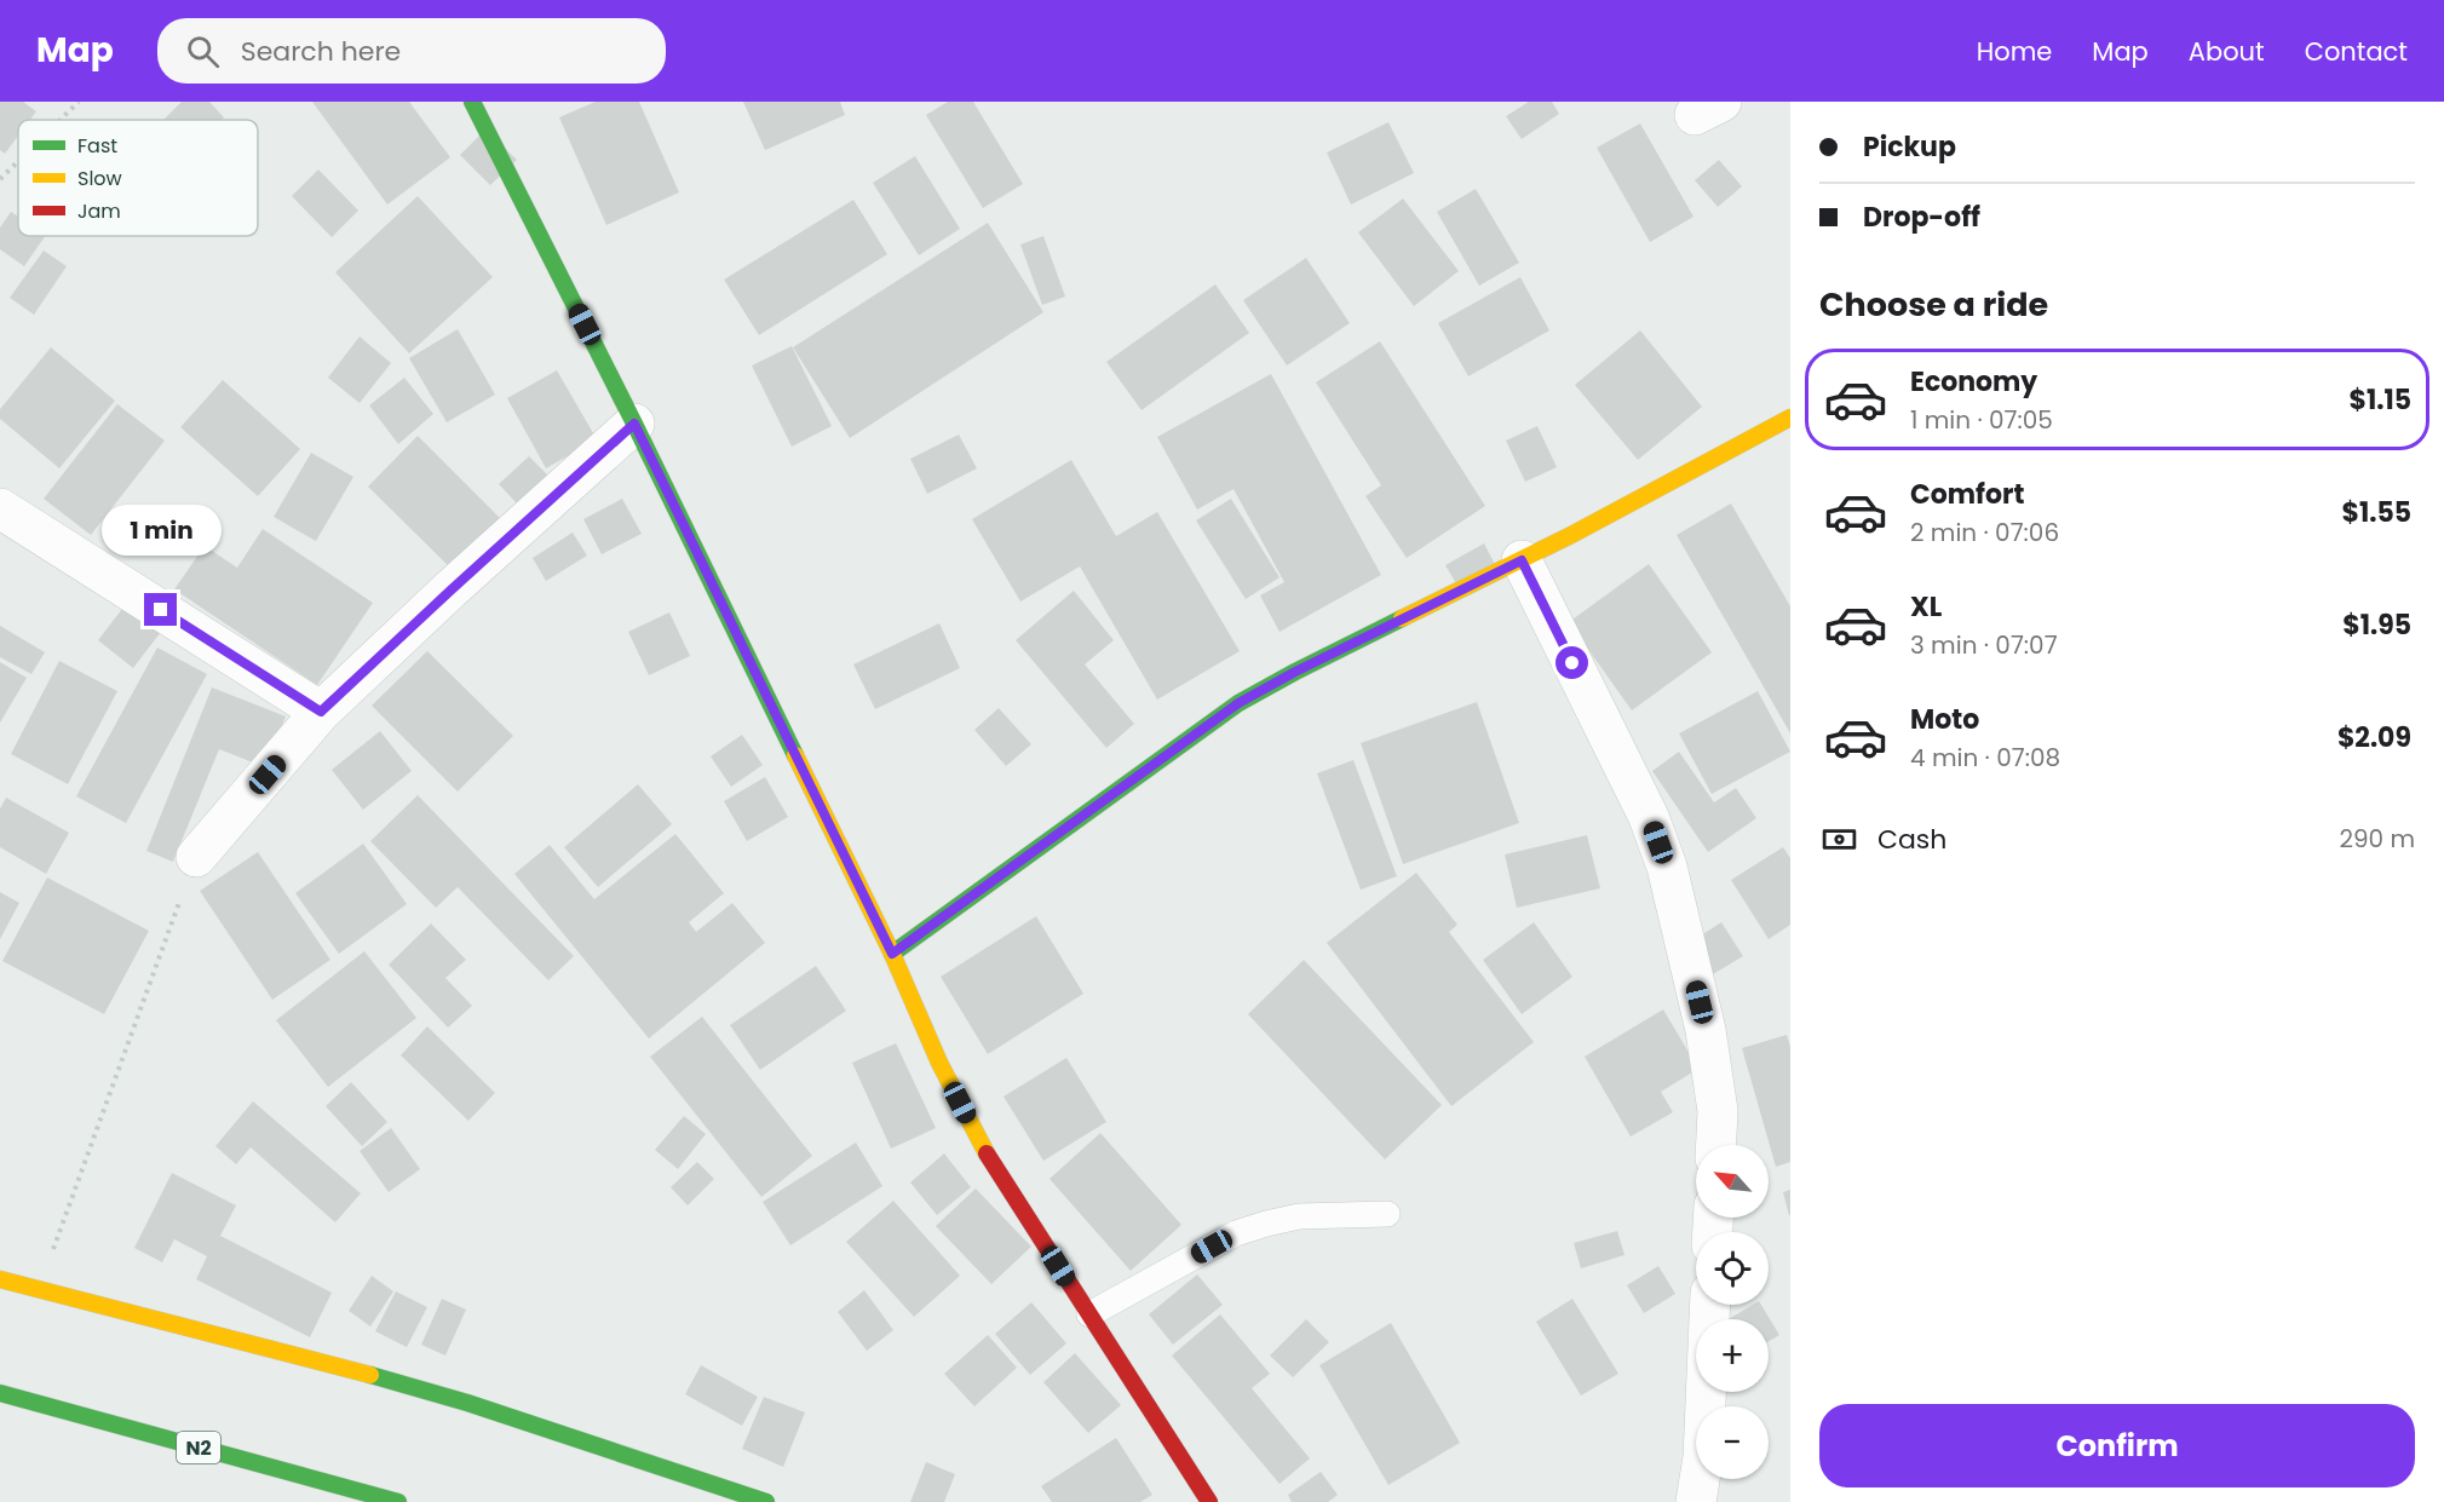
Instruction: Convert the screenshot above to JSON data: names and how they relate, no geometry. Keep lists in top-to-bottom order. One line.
{"streets":{"main road":["N2"]},"legend":["Fast","Slow","Jam"],"north":"top left","page":{"header":"Map","search":"Search here","nav":["Home","Map","About","Contact"],"banner":["Pickup","Drop-off"],"heading":"Choose a ride","list":[{"name":"Economy","note":"1 min · 07:05","value":"$1.15"},{"name":"Comfort","note":"2 min · 07:06","value":"$1.55"},{"name":"XL","note":"3 min · 07:07","value":"$1.95"},{"name":"Moto","note":"4 min · 07:08","value":"$2.09"}],"bubble":"1 min","pay":["Cash","290 m"],"map_buttons":["+","−"],"buttons":"Confirm"}}
